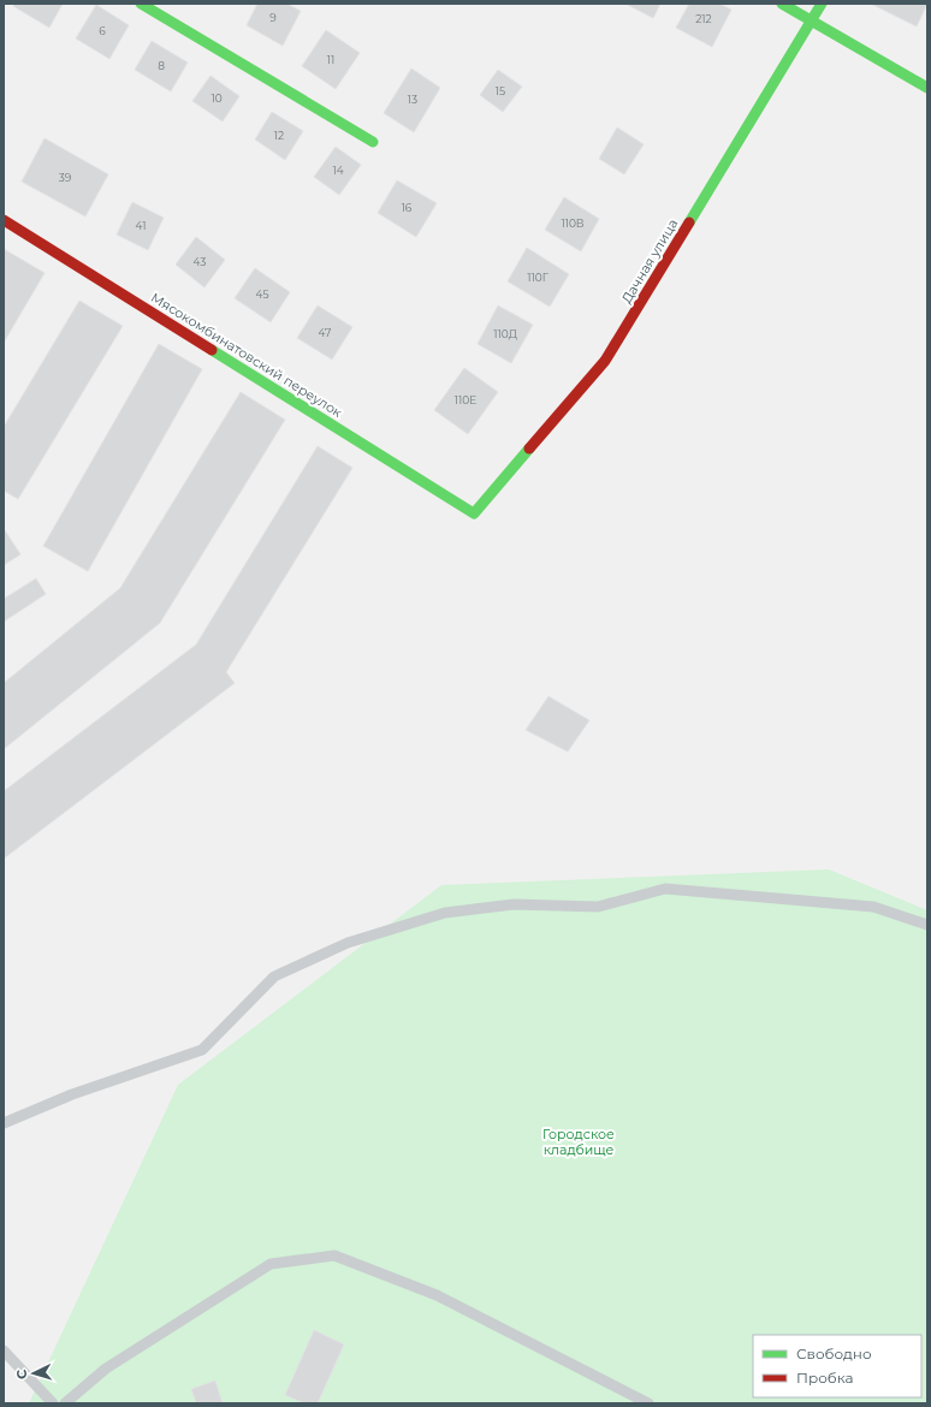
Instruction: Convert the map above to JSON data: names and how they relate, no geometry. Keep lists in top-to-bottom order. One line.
{"streets":{"street":["Дачная улица","Мясокомбинатовский переулок"]},"crossings":[["Дачная улица","Мясокомбинатовский переулок"]],"parks":["Городское кладбище"],"house_numbers":["9","212","6","11","8","15","10","13","12","14","39","16","110В","41","43","110Г","45","47","110Д","110Е"],"legend":["Свободно","Пробка"],"north":"left"}
